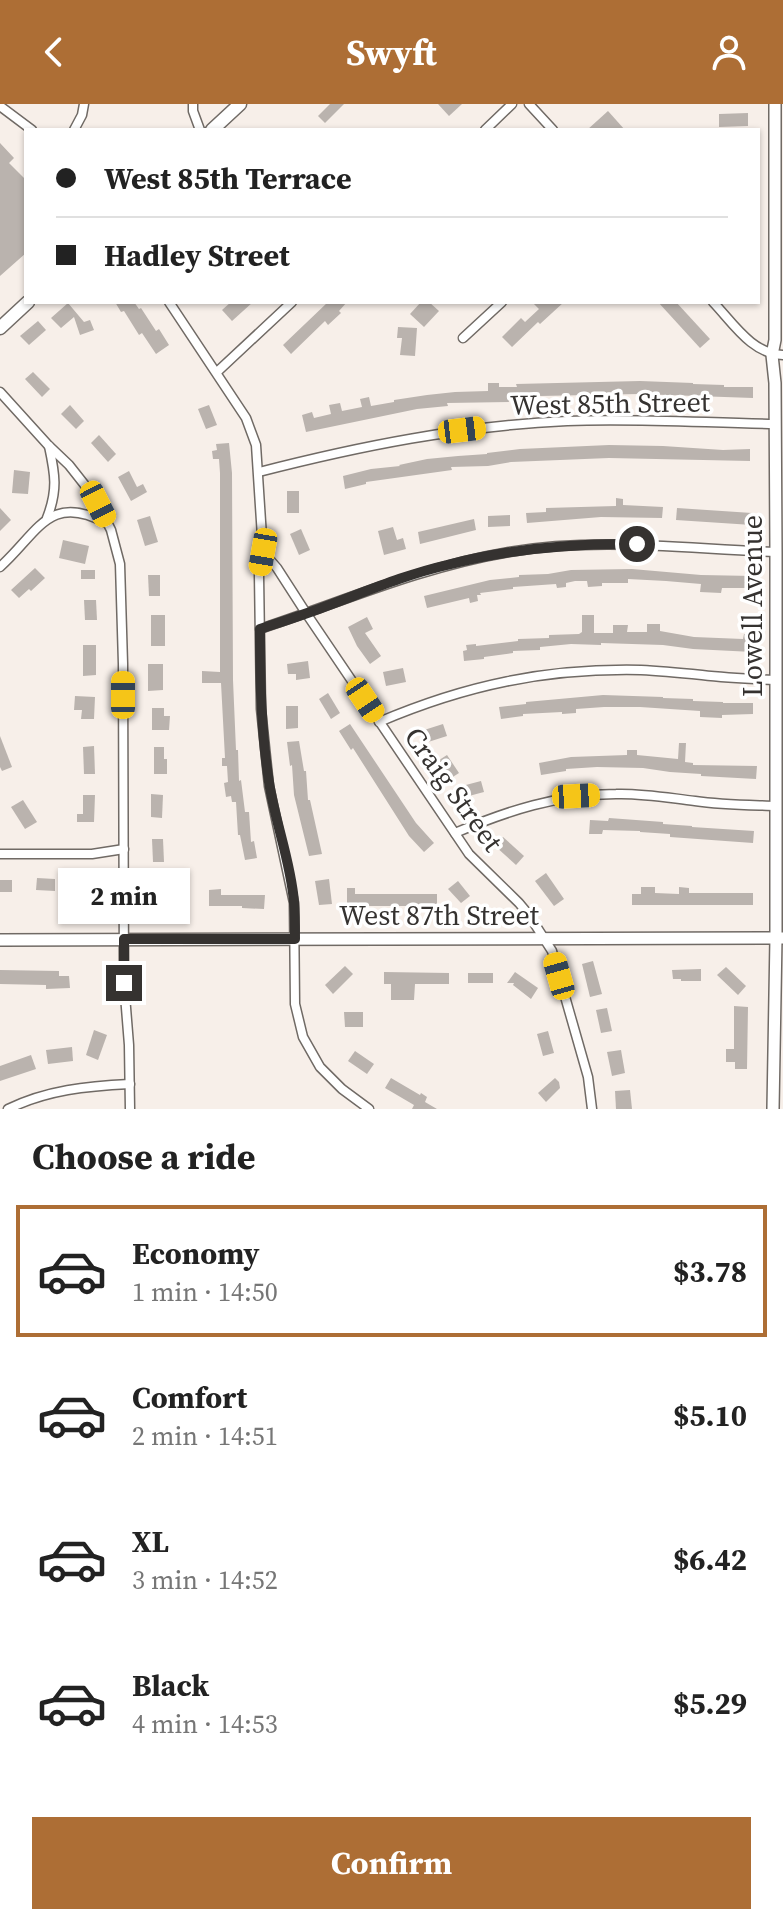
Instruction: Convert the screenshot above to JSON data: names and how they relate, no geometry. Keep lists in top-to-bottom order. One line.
{"streets":{"street":["West 85th Street","Lowell Avenue","Craig Street","West 87th Street"]},"crossings":[["West 85th Street","Lowell Avenue"],["Lowell Avenue","West 87th Street"],["Craig Street","West 87th Street"]],"page":{"header":"Swyft","banner":["West 85th Terrace","Hadley Street"],"bubble":"2 min","heading":"Choose a ride","list":[{"name":"Economy","note":"1 min · 14:50","value":"$3.78"},{"name":"Comfort","note":"2 min · 14:51","value":"$5.10"},{"name":"XL","note":"3 min · 14:52","value":"$6.42"},{"name":"Black","note":"4 min · 14:53","value":"$5.29"}],"buttons":"Confirm"}}
